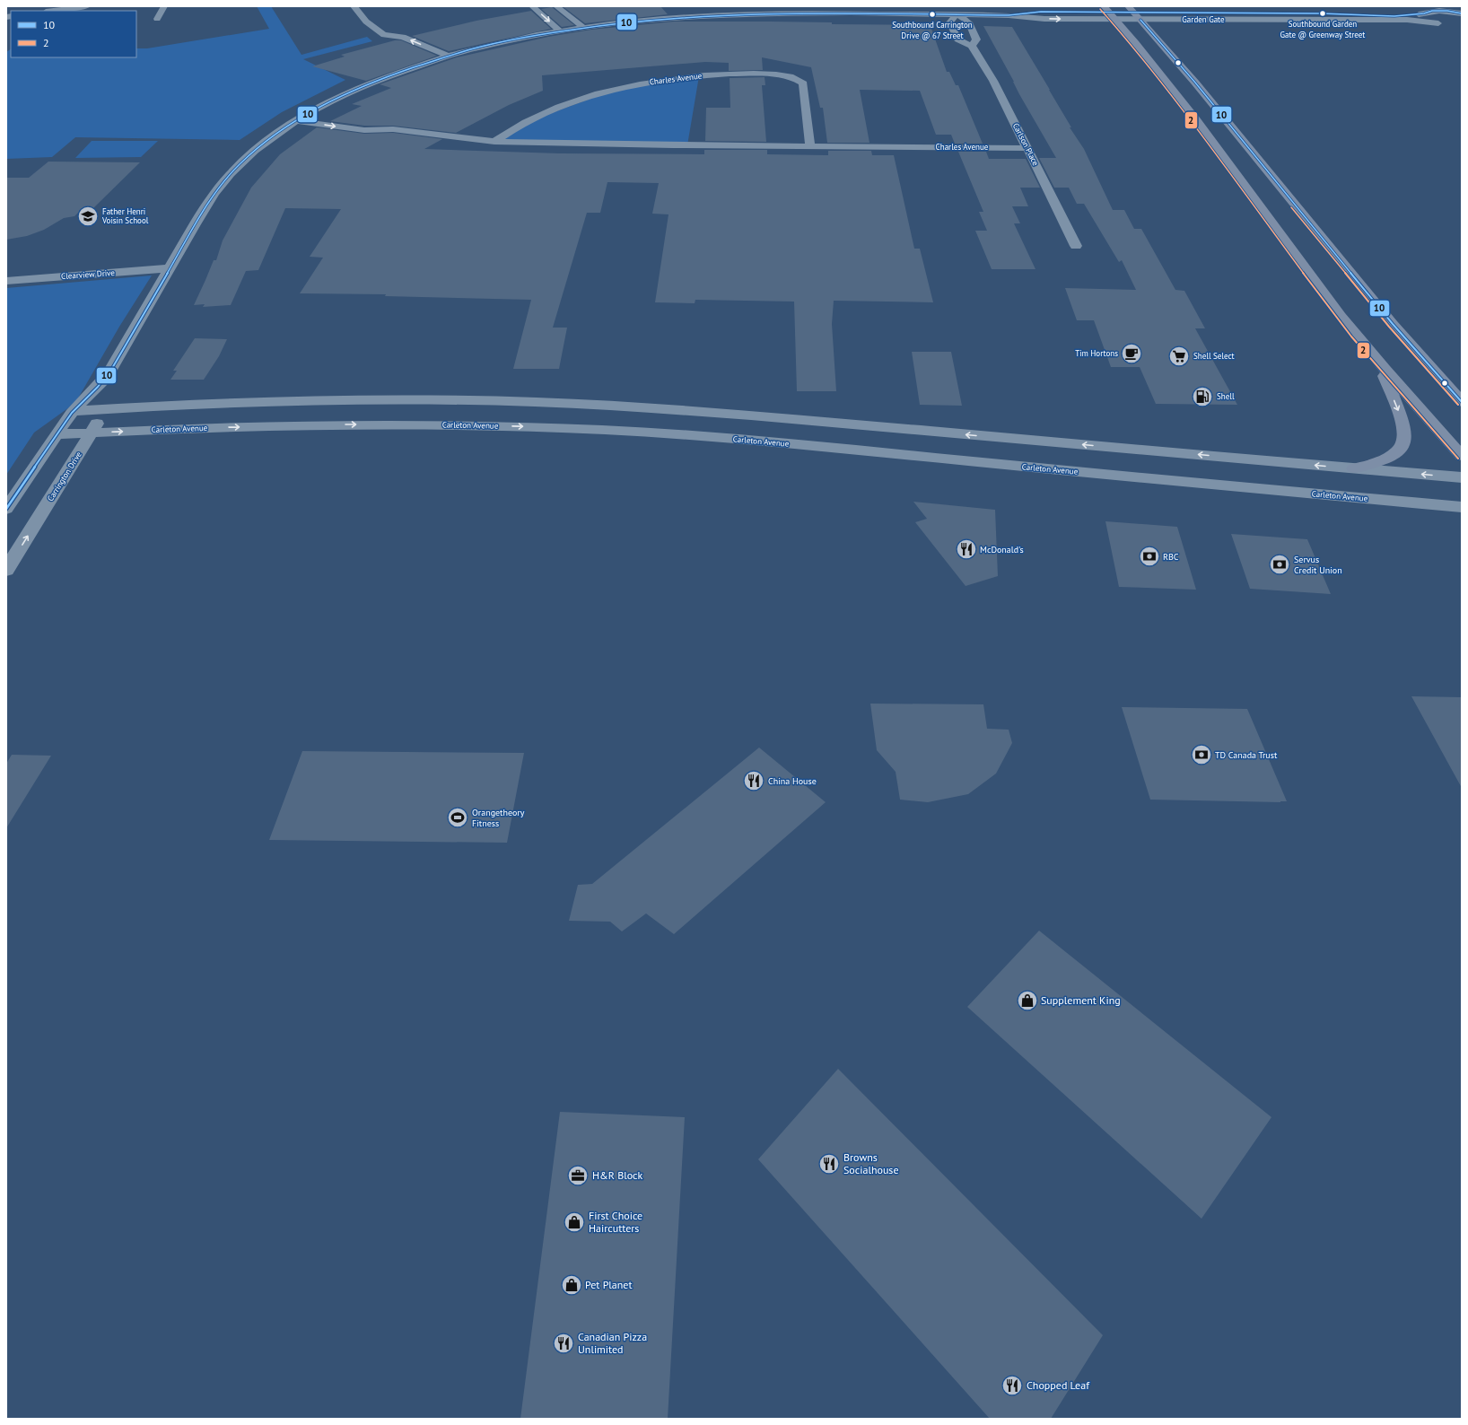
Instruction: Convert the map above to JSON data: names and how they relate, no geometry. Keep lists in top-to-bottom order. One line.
{"streets":{"street":["Garden Gate","Charles Avenue","Carlson Place","Clearview Drive","Carleton Avenue","Carrington Drive"]},"crossings":[["Garden Gate","Carrington Drive"],["Charles Avenue","Carlson Place"],["Charles Avenue","Carrington Drive"],["Carlson Place","Carrington Drive"],["Clearview Drive","Carrington Drive"],["Carleton Avenue","Carrington Drive"]],"places":{"other":["Southbound Garden Gate @ Greenway Street","Southbound Carrington Drive @ 67 Street"],"school or university":["Father Henri Voisin School"],"cafe":["Tim Hortons"],"supermarket":["Shell Select"],"fuel station":["Shell"],"restaurant":["McDonald's","China House","Browns Socialhouse","Canadian Pizza Unlimited","Chopped Leaf"],"bank":["RBC","Servus Credit Union","TD Canada Trust"],"sports":["Orangetheory Fitness"],"shop":["Supplement King","First Choice Haircutters","Pet Planet"],"office":["H&R Block"]},"lines":["transit line 2","transit line 10"],"legend":["10","2"]}
